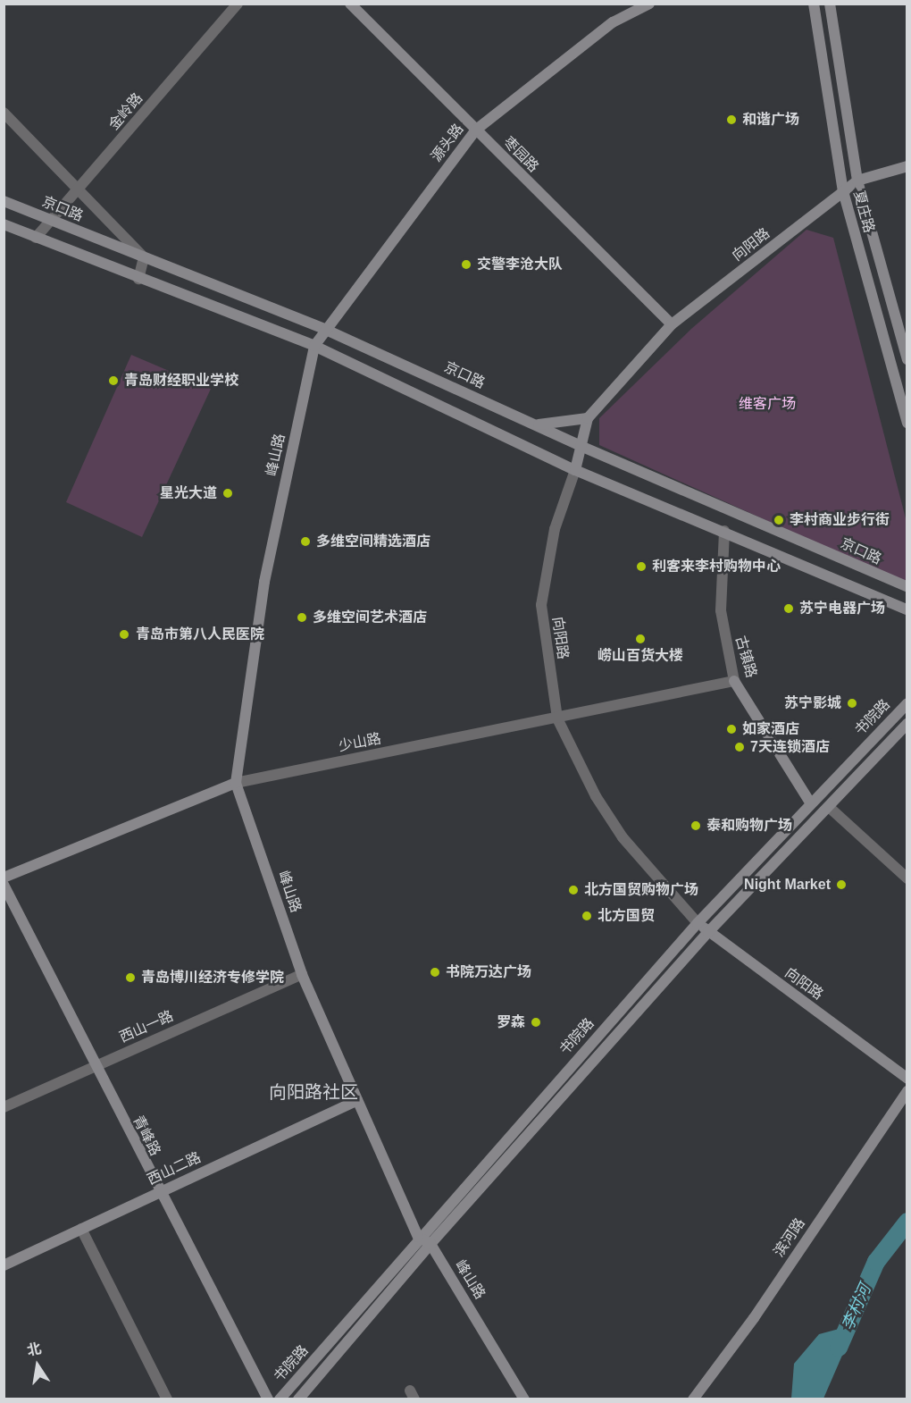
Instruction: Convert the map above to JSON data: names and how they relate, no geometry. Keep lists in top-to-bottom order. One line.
{"streets":{"main road":["源头路","枣园路","京口路","夏庄路","向阳路","峰山路","古镇路","书院路","少山路","青峰路","西山二路","滨河路"],"street":["金岭路","西山一路"]},"crossings":[["金岭路","京口路"],["源头路","枣园路"],["源头路","京口路"],["源头路","峰山路"],["枣园路","向阳路"],["京口路","向阳路"],["夏庄路","向阳路"],["向阳路","书院路"],["向阳路","少山路"],["峰山路","书院路"],["峰山路","少山路"],["峰山路","西山一路"],["峰山路","西山二路"],["古镇路","书院路"],["古镇路","少山路"],["西山一路","青峰路"],["青峰路","西山二路"]],"districts":["向阳路社区"],"water":["李村河"],"parks":["维客广场"],"places":["和谐广场","交警李沧大队","青岛财经职业学校","星光大道","李村商业步行街","多维空间精选酒店","利客来李村购物中心","苏宁电器广场","多维空间艺术酒店","青岛市第八人民医院","崂山百货大楼","苏宁影城","如家酒店","7天连锁酒店","泰和购物广场","Night Market","北方国贸购物广场","北方国贸","书院万达广场","青岛博川经济专修学院","罗森"],"north":"top"}
